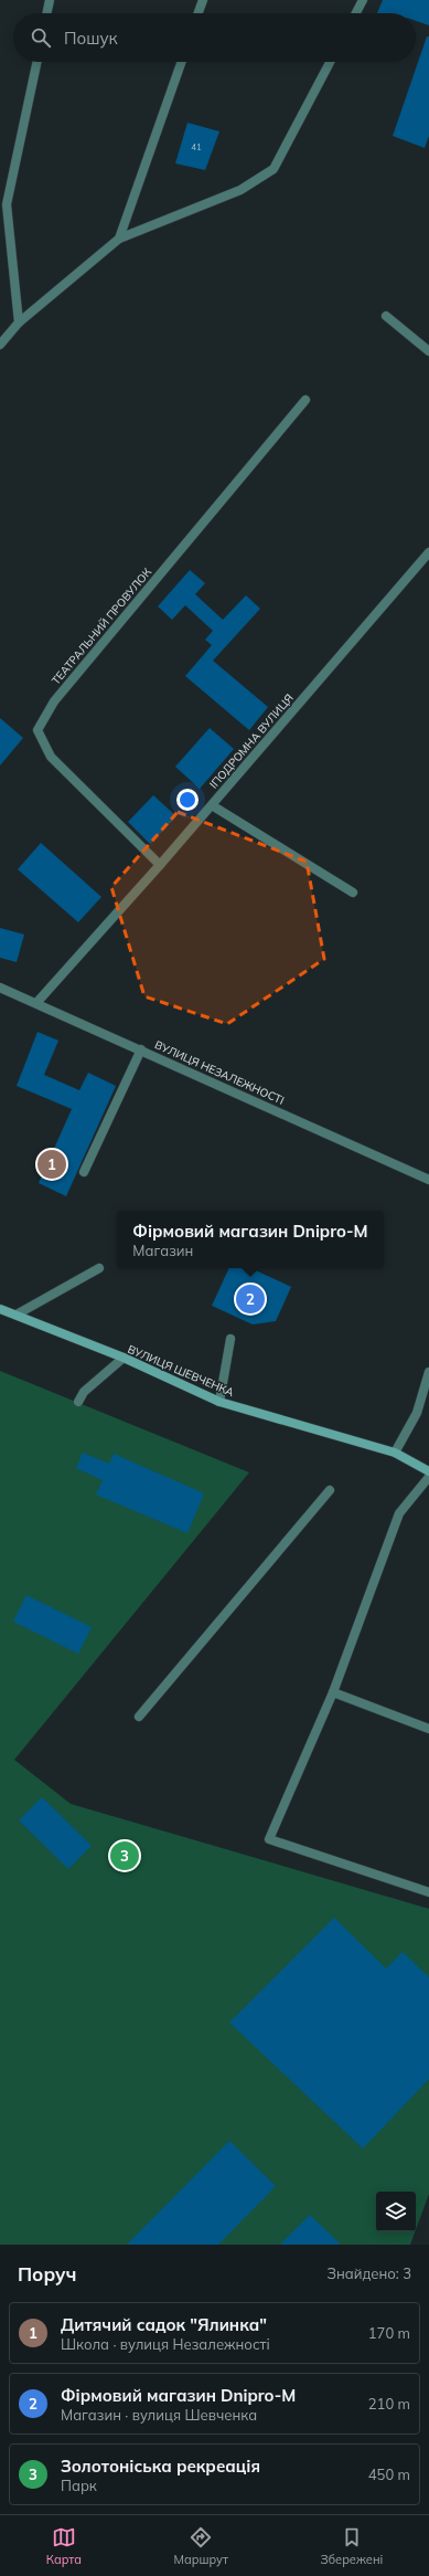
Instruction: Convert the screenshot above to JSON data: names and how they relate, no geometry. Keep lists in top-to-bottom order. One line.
{"streets":{"main road":["ВУЛИЦЯ ШЕВЧЕНКА"],"street":["ТЕАТРАЛЬНИЙ ПРОВУЛОК","ІПОДРОМНА ВУЛИЦЯ","ВУЛИЦЯ НЕЗАЛЕЖНОСТІ"]},"crossings":[["ТЕАТРАЛЬНИЙ ПРОВУЛОК","ІПОДРОМНА ВУЛИЦЯ"],["ІПОДРОМНА ВУЛИЦЯ","ВУЛИЦЯ НЕЗАЛЕЖНОСТІ"]],"house_numbers":["41"],"page":{"search":"Пошук","pins":["1","2","3"],"popup":["Фірмовий магазин Dnipro-M","Магазин"],"heading":["Поруч","Знайдено: 3"],"list":[{"mark":"1","name":"Дитячий садок \"Ялинка\"","note":"Школа · вулиця Незалежності","value":"170 m"},{"mark":"2","name":"Фірмовий магазин Dnipro-M","note":"Магазин · вулиця Шевченка","value":"210 m"},{"mark":"3","name":"Золотоніська рекреація","note":"Парк","value":"450 m"}],"nav":["Карта","Маршрут","Збережені"]}}
